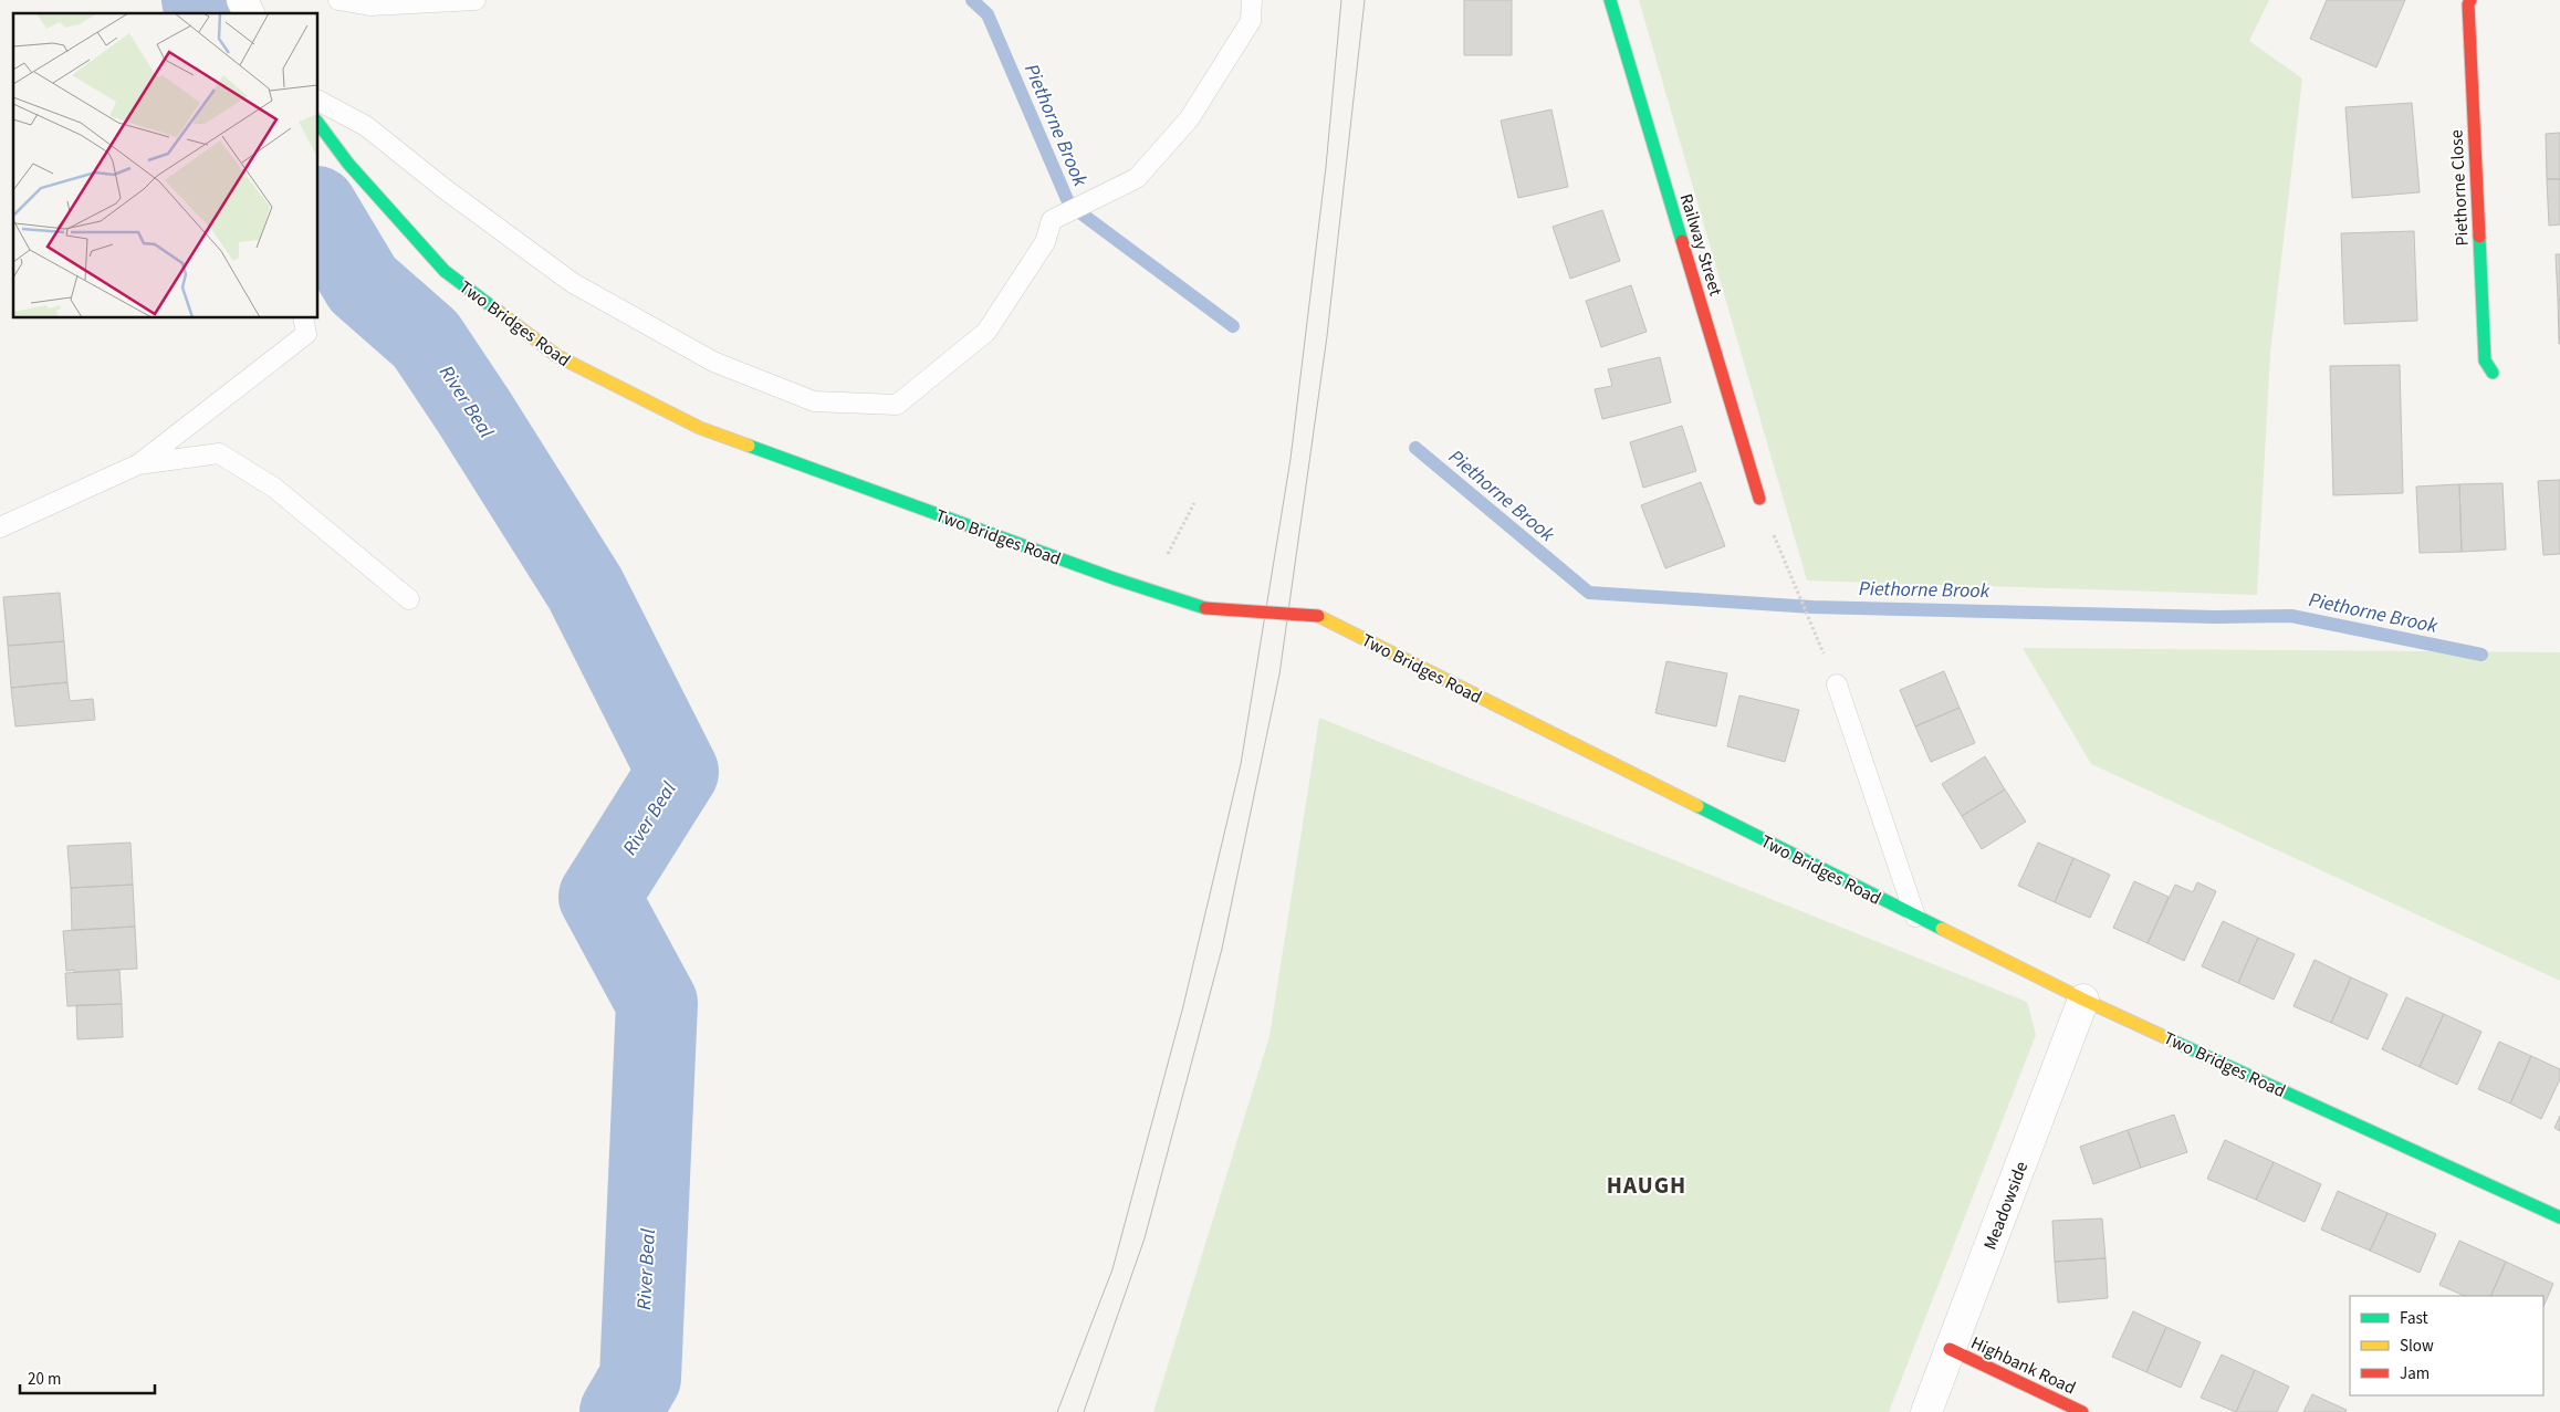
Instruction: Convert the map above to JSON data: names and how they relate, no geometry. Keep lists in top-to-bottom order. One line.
{"streets":{"street":["Piethorne Close","Railway Street","Two Bridges Road","Meadowside","Highbank Road"]},"crossings":[["Two Bridges Road","Meadowside"],["Meadowside","Highbank Road"]],"districts":["HAUGH"],"water":["Piethorne Brook","River Beal"],"legend":["Fast","Slow","Jam"],"scale_bar":"20 m"}
